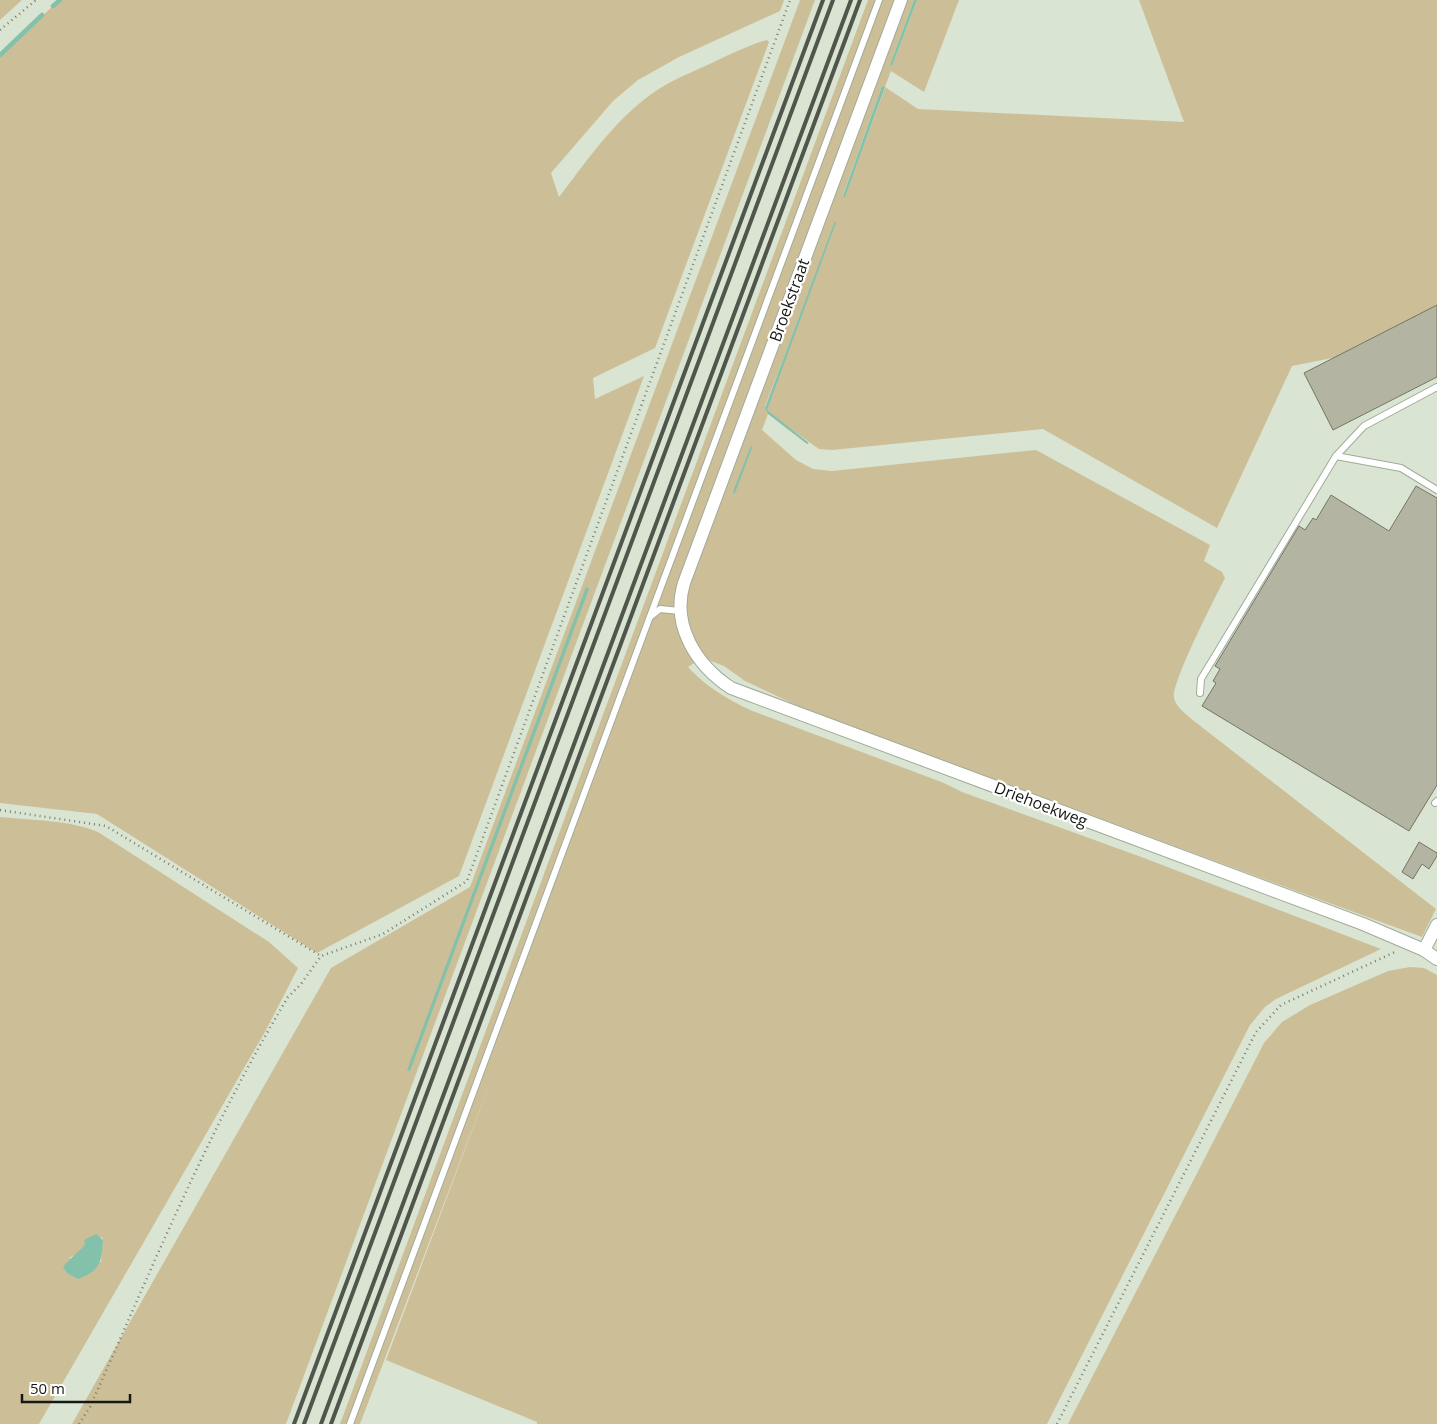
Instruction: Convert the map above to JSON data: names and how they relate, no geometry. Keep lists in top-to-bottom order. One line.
{"streets":{"street":["Broekstraat","Driehoekweg"]},"crossings":[["Broekstraat","Driehoekweg"]],"scale_bar":"50 m"}
